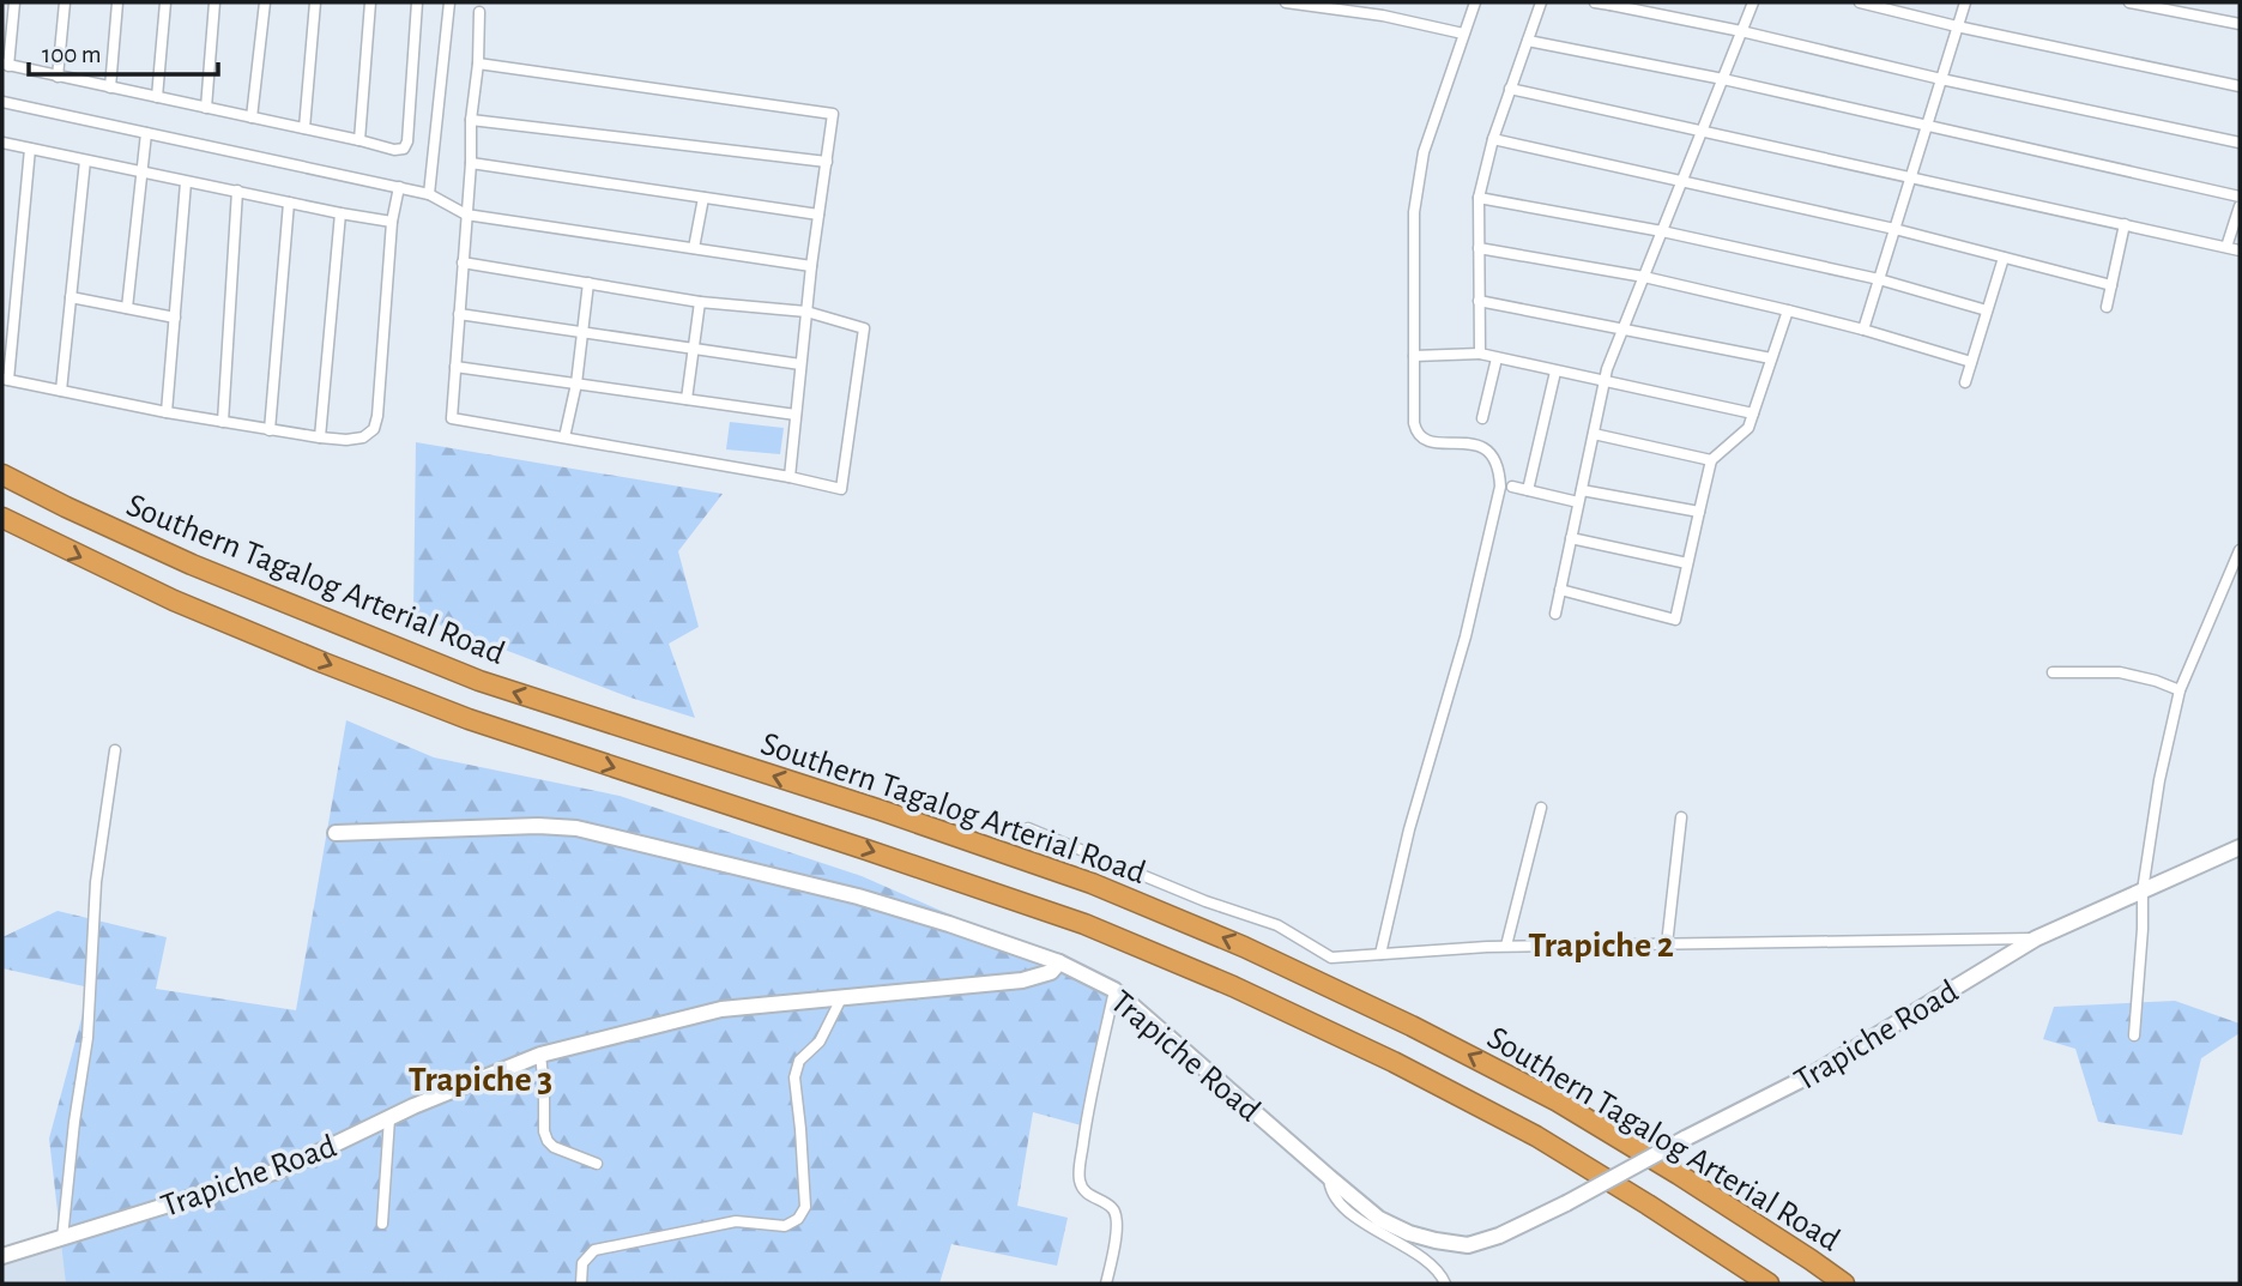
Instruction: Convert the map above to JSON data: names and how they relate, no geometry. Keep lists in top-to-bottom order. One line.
{"streets":{"highway":["Southern Tagalog Arterial Road"],"street":["Trapiche Road"]},"districts":["Trapiche 2","Trapiche 3"],"scale_bar":"100 m"}
